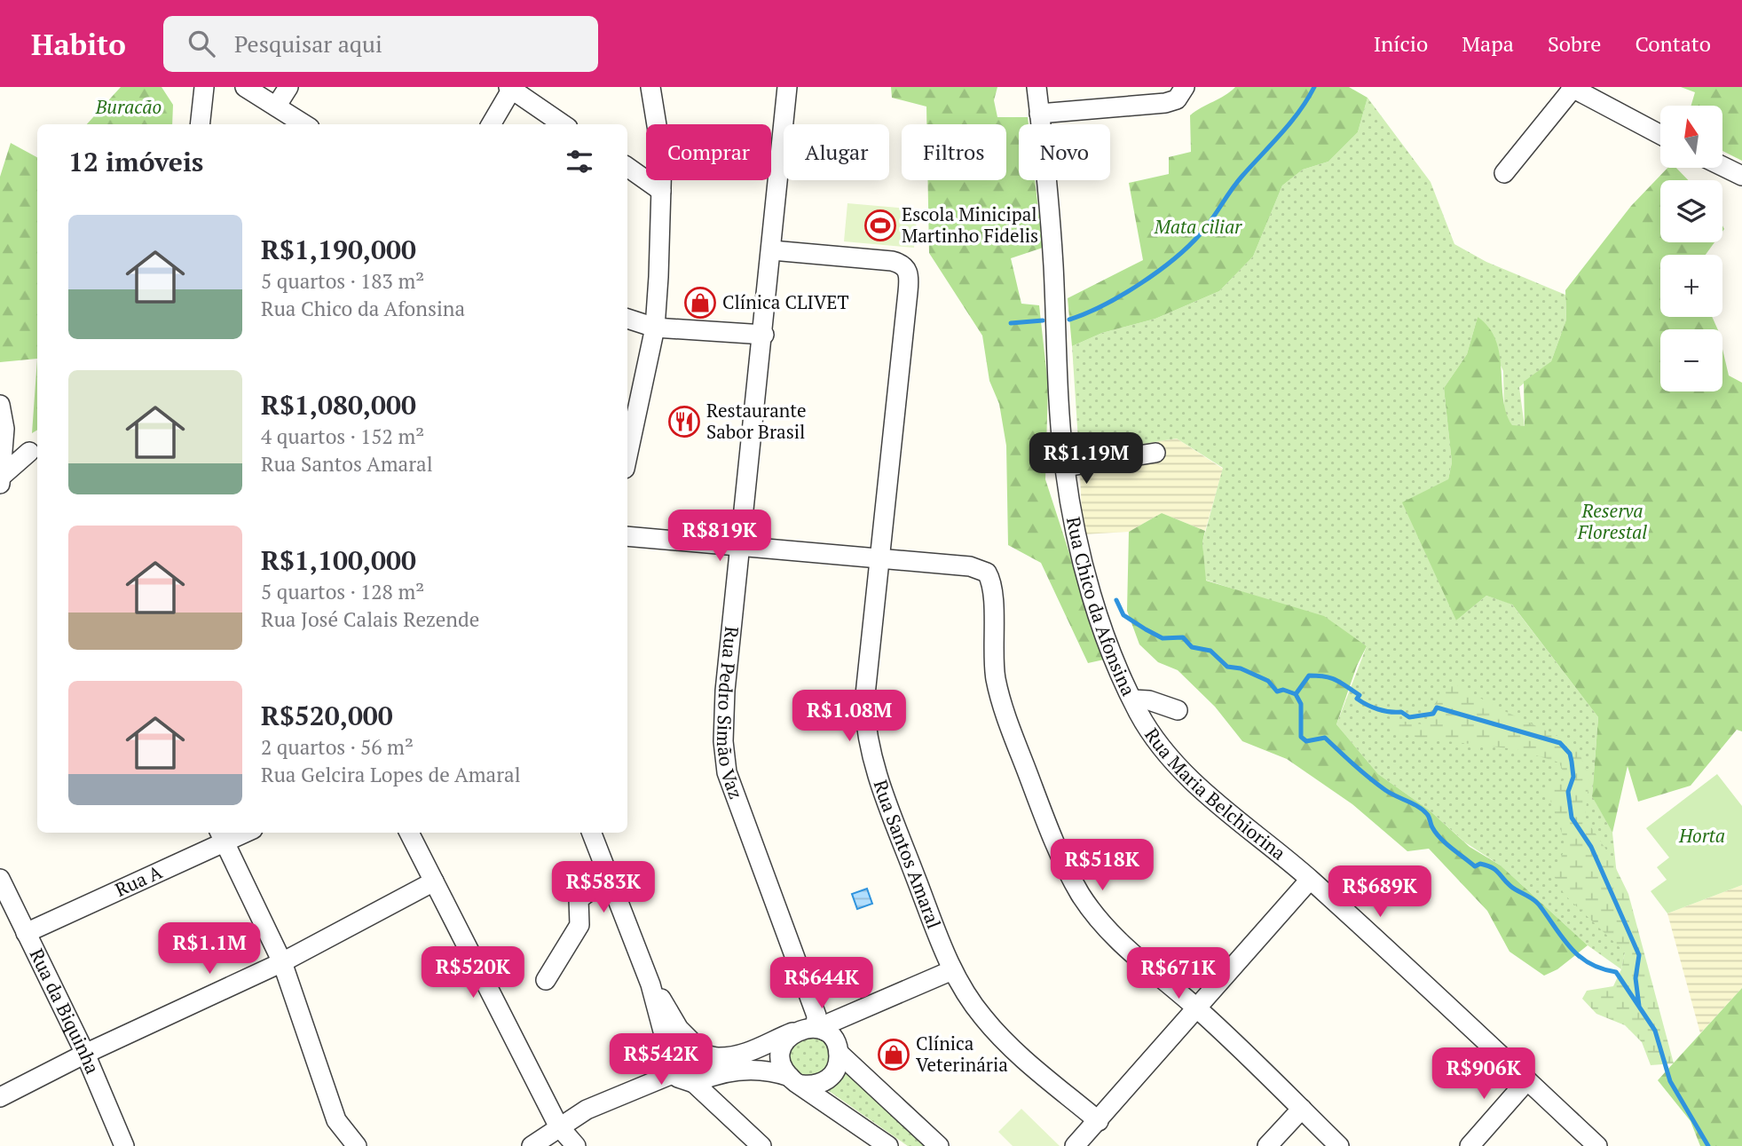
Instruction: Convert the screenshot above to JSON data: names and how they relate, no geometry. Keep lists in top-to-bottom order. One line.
{"streets":{"street":["Rua Chico da Afonsina","Rua Pedro Simão Vaz","Rua Maria Belchiorina","Rua Santos Amaral","Rua A","Rua da Biquinha"]},"crossings":[["Rua Chico da Afonsina","Rua Maria Belchiorina"],["Rua Pedro Simão Vaz","Rua Santos Amaral"],["Rua A","Rua da Biquinha"]],"parks":["Buracão","Mata ciliar","Reserva Florestal","Horta"],"places":{"sports":["Escola Minicipal Martinho Fidelis"],"shop":["Clínica CLIVET","Clínica Veterinária"],"restaurant":["Restaurante Sabor Brasil"]},"north":"top","page":{"header":"Habito","search":"Pesquisar aqui","nav":["Início","Mapa","Sobre","Contato"],"map_buttons":["+","−"],"chip":["Comprar","Alugar","Filtros","Novo"],"heading":"12 imóveis","list":[{"name":"R$1,190,000","note":"5 quartos · 183 m² · Rua Chico da Afonsina"},{"name":"R$1,080,000","note":"4 quartos · 152 m² · Rua Santos Amaral"},{"name":"R$1,100,000","note":"5 quartos · 128 m² · Rua José Calais Rezende"},{"name":"R$520,000","note":"2 quartos · 56 m² · Rua Gelcira Lopes de Amaral"}],"price":["R$1.19M","R$819K","R$1.08M","R$518K","R$583K","R$689K","R$1.1M","R$520K","R$671K","R$644K","R$542K","R$906K"]}}
